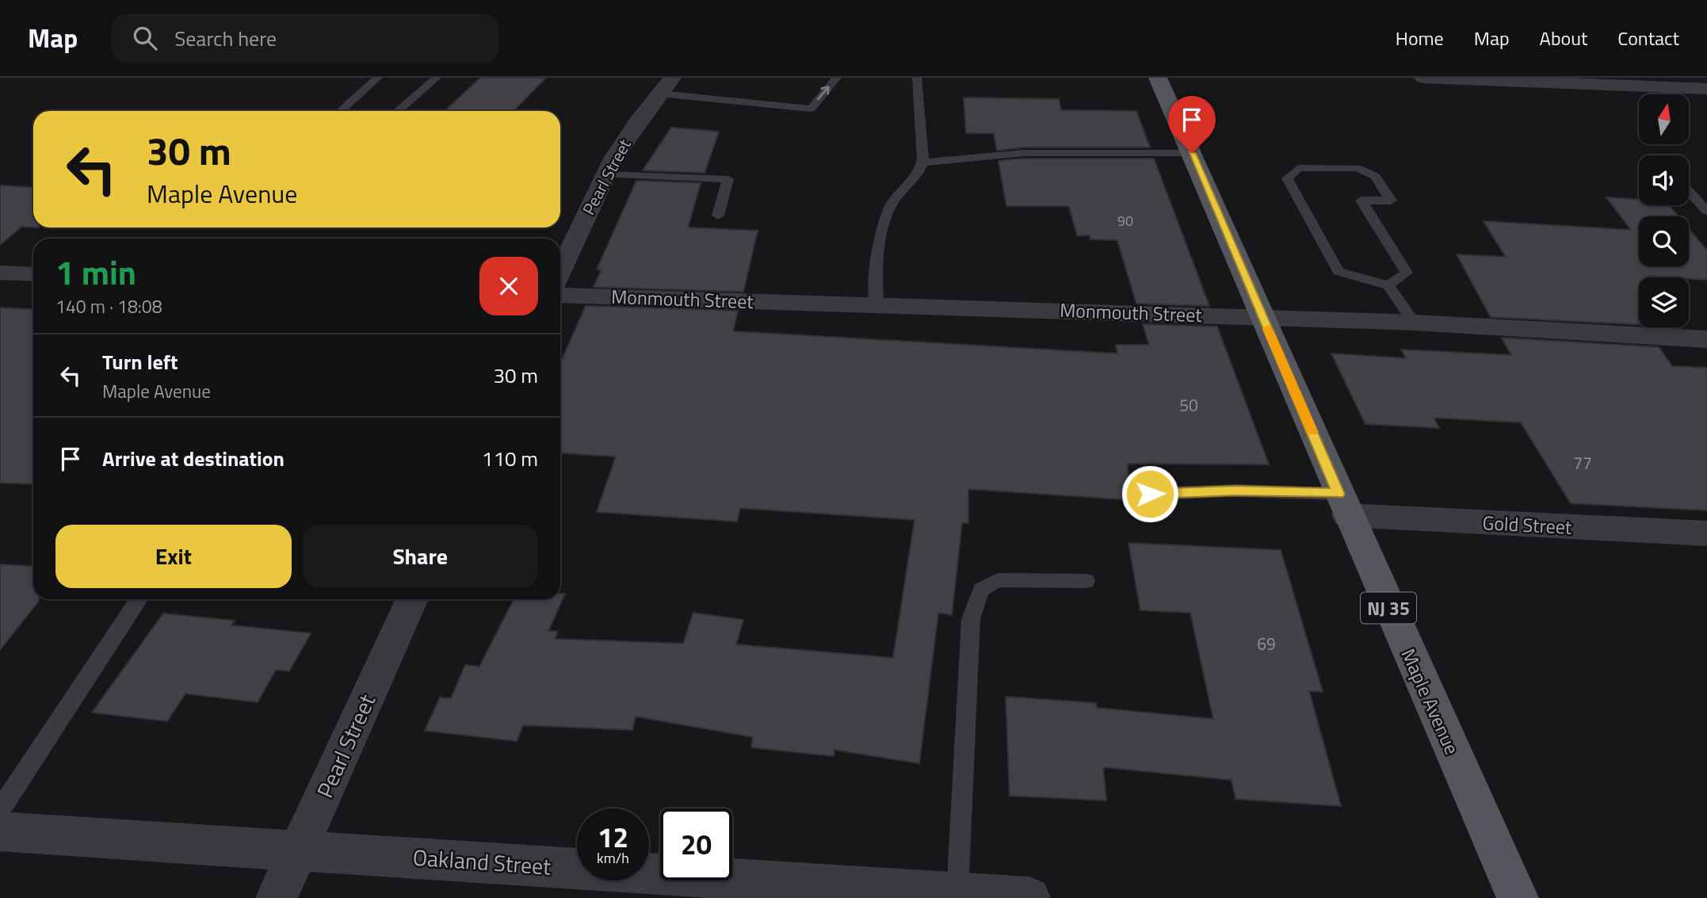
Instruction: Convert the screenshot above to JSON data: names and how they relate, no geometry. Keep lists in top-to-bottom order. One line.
{"streets":{"main road":["NJ 35","Maple Avenue"],"street":["Pearl Street","Monmouth Street","Gold Street","Oakland Street"]},"crossings":[["Pearl Street","Oakland Street"],["Monmouth Street","Maple Avenue"],["Gold Street","Maple Avenue"]],"house_numbers":["90","50","77","69"],"north":"top","page":{"header":"Map","search":"Search here","nav":["Home","Map","About","Contact"],"turn":["30 m","Maple Avenue"],"heading":["1 min","140 m · 18:08"],"list":[{"name":"Turn left","note":"Maple Avenue","value":"30 m"},{"name":"Arrive at destination","value":"110 m"}],"buttons":["Exit","Share"],"speed":"12 km/h","limit":"20"}}
